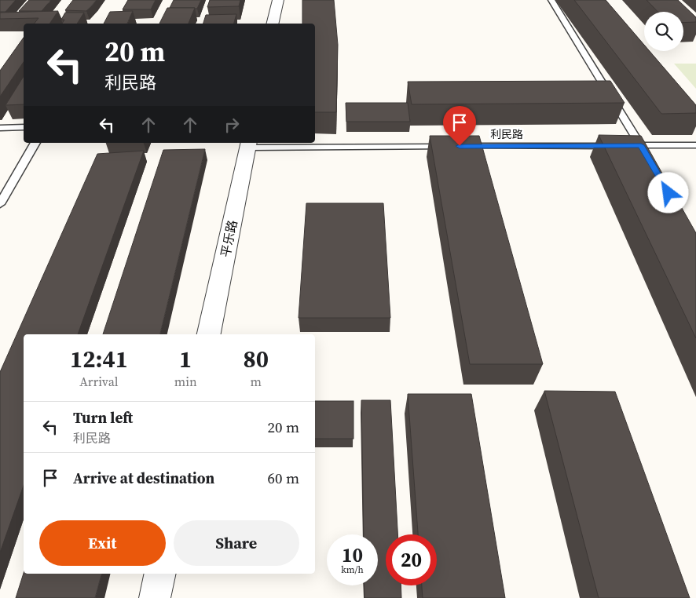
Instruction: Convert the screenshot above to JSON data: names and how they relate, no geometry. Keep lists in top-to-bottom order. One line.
{"streets":{"street":["平乐路"],"lane":["利民路"]},"crossings":[["利民路","平乐路"]],"page":{"turn":["20 m","利民路"],"eta":["12:41","Arrival","1","min","80","m"],"list":[{"name":"Turn left","note":"利民路","value":"20 m"},{"name":"Arrive at destination","value":"60 m"}],"buttons":["Exit","Share"],"speed":"10 km/h","limit":"20"}}
